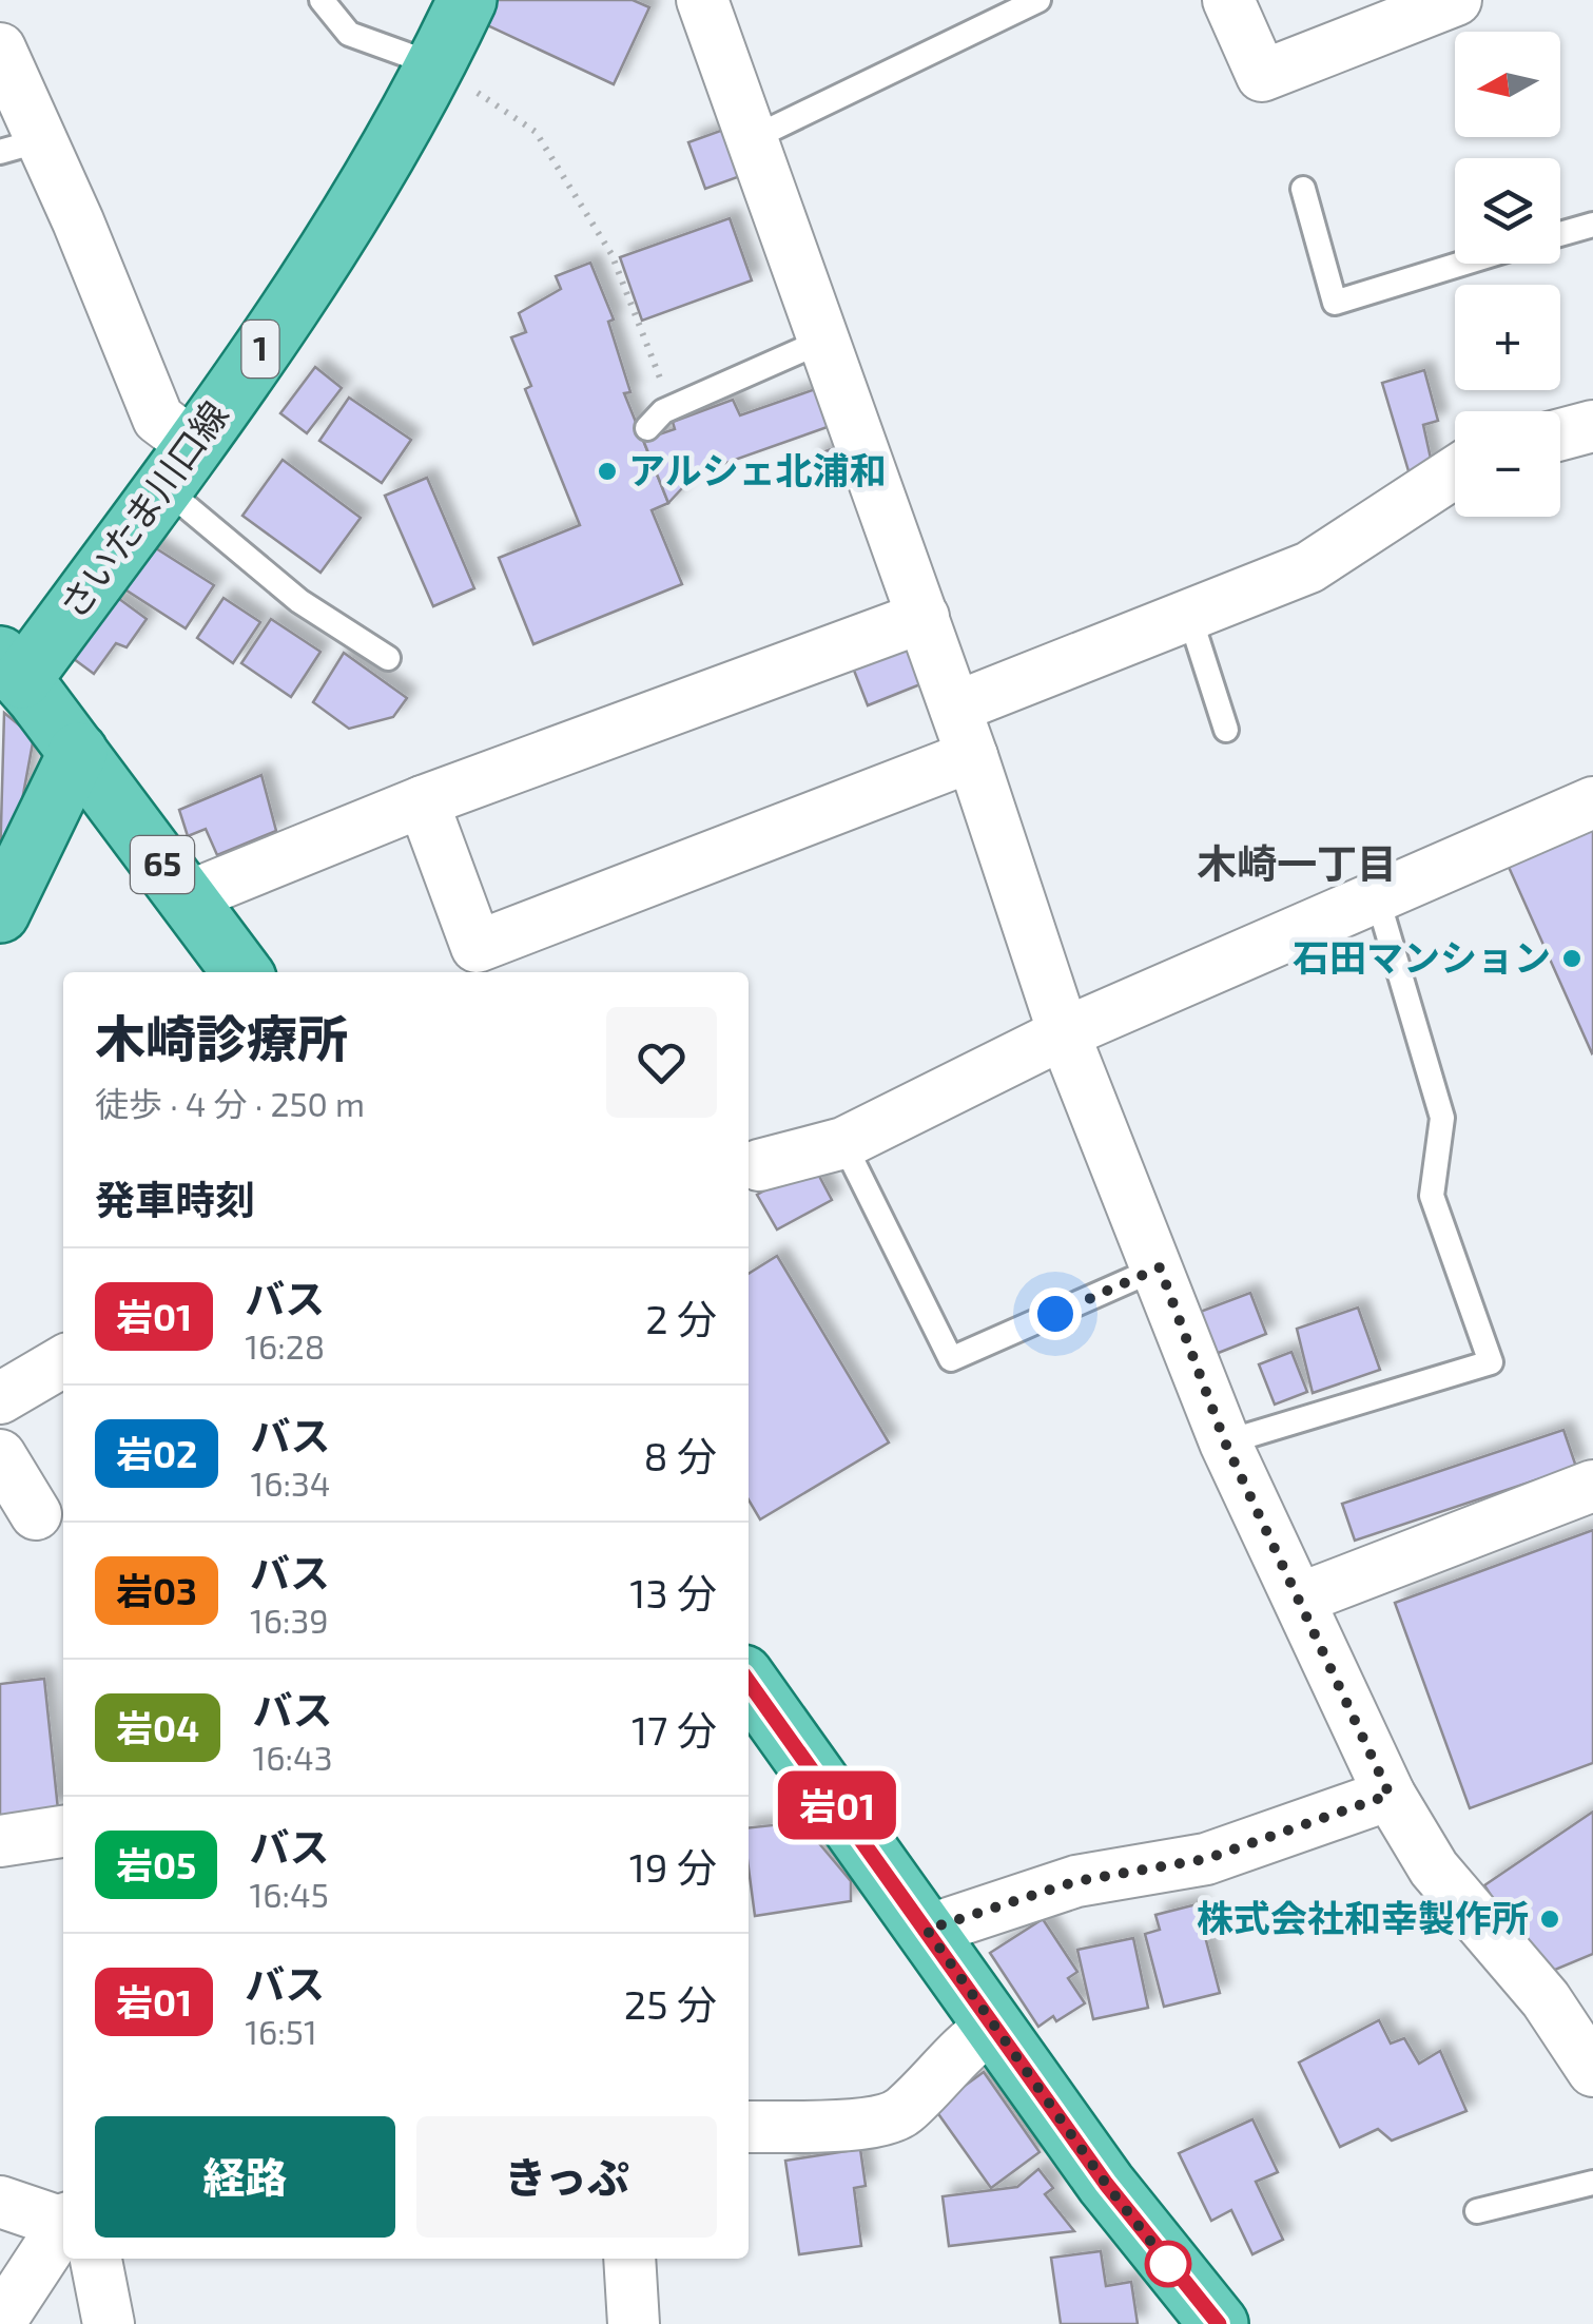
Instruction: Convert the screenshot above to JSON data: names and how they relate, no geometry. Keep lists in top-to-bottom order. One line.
{"streets":{"main road":["1","さいたま川口線","65"]},"crossings":[["さいたま川口線","65"]],"districts":["木崎一丁目"],"places":["アルシェ北浦和","石田マンション","株式会社和幸製作所"],"lines":["bus line 岩01"],"north":"left","page":{"on_map":"岩01","map_buttons":["+","−"],"heading":[["木崎診療所","徒歩 · 4 分 · 250 m"],"発車時刻"],"list":[{"mark":"岩01","name":"バス","note":"16:28","value":"2 分"},{"mark":"岩02","name":"バス","note":"16:34","value":"8 分"},{"mark":"岩03","name":"バス","note":"16:39","value":"13 分"},{"mark":"岩04","name":"バス","note":"16:43","value":"17 分"},{"mark":"岩05","name":"バス","note":"16:45","value":"19 分"},{"mark":"岩01","name":"バス","note":"16:51","value":"25 分"}],"buttons":["経路","きっぷ"]}}
